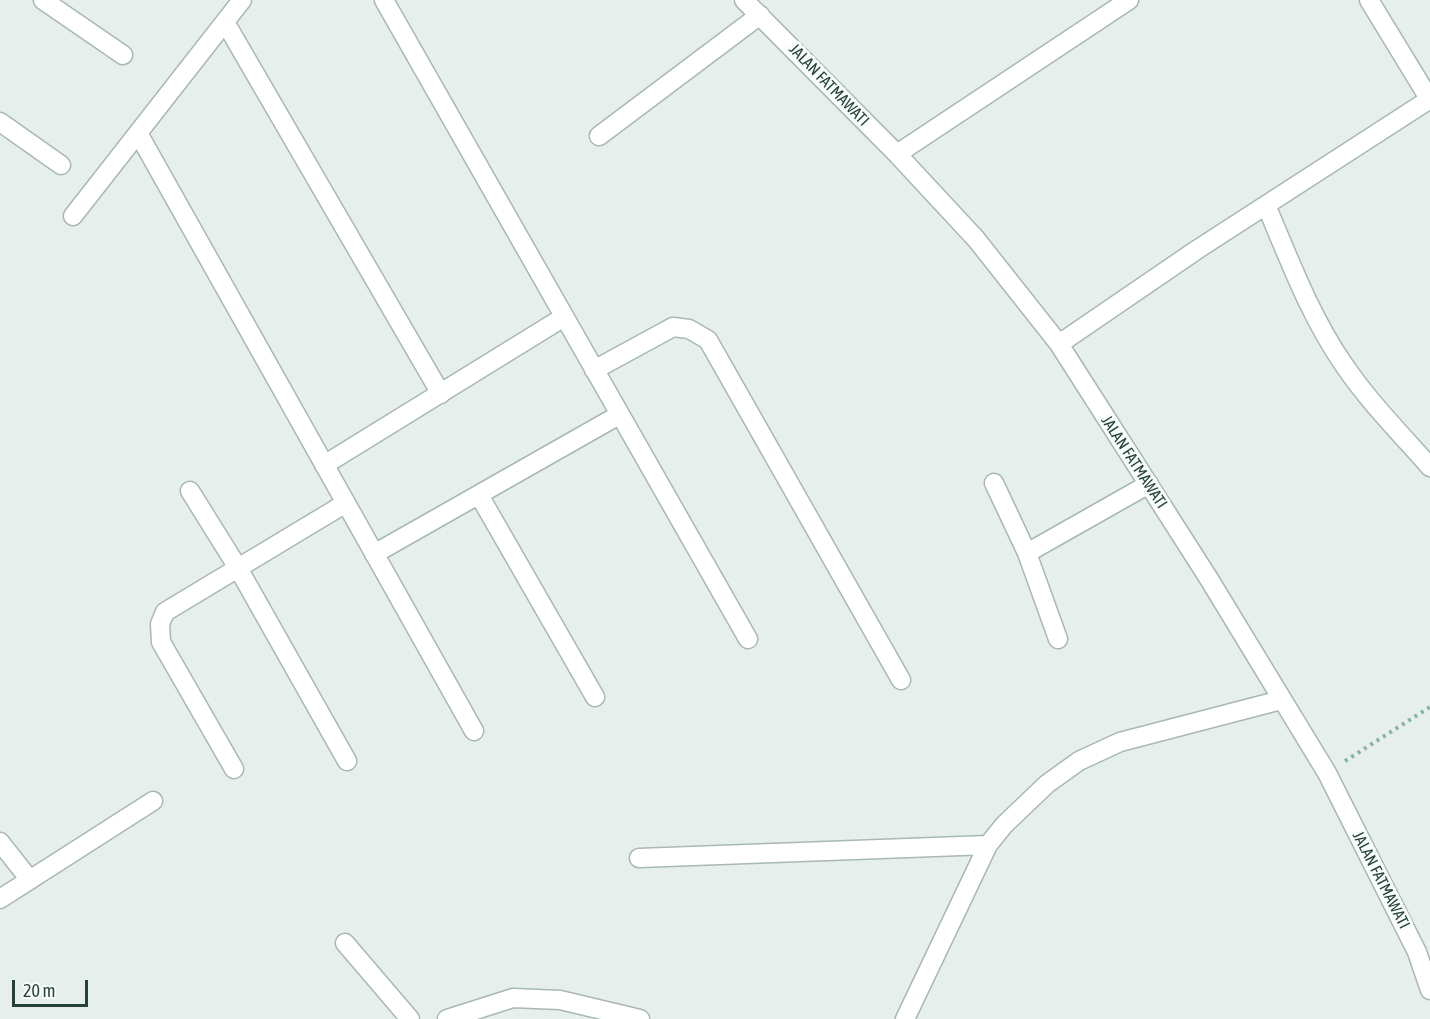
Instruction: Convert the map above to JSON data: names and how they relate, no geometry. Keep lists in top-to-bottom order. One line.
{"streets":{"street":["JALAN FATMAWATI"]},"scale_bar":"20 m"}
